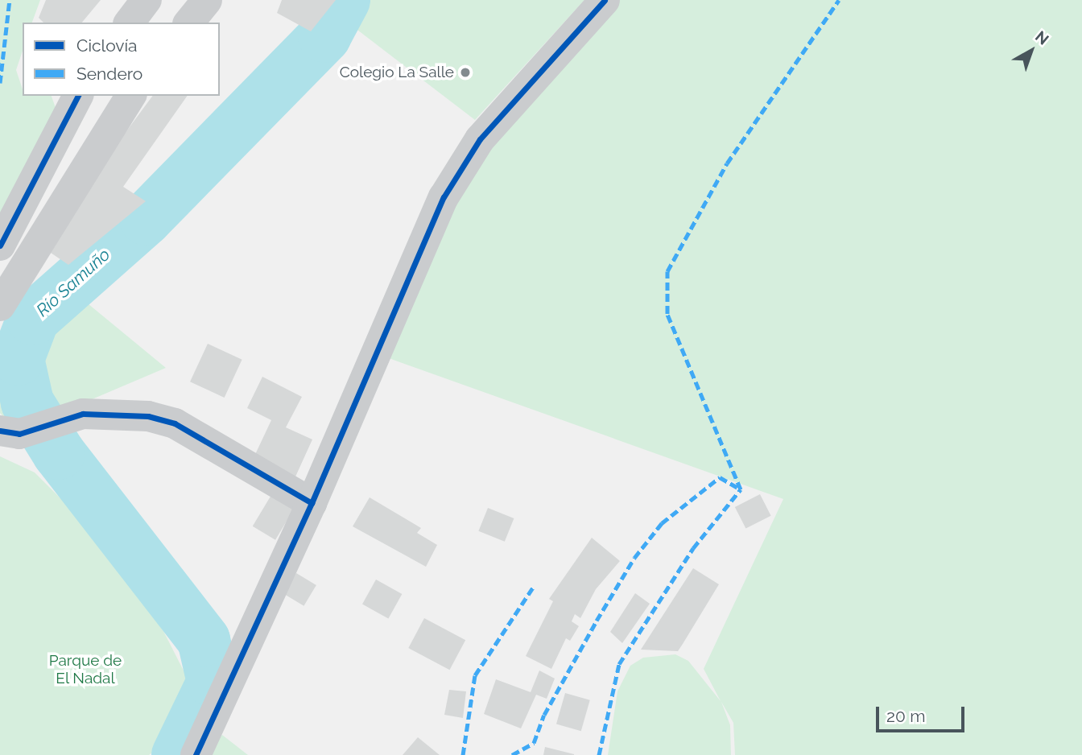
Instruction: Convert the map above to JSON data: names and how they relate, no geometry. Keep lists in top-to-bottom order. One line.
{"water":["Río Samuño"],"parks":["Parque de El Nadal"],"places":["Colegio La Salle"],"legend":["Ciclovía","Sendero"],"scale_bar":"20 m","north":"top right"}
